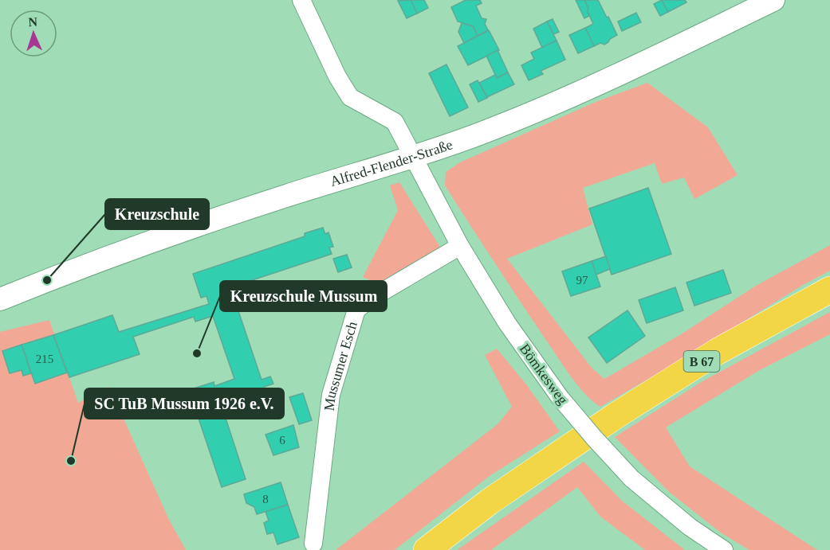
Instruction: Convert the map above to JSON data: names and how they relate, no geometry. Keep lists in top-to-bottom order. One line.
{"streets":{"highway":["B 67"],"street":["Alfred-Flender-Straße","Mussumer Esch","Bömkesweg"]},"crossings":[["Alfred-Flender-Straße","Bömkesweg"],["Mussumer Esch","Bömkesweg"]],"places":["Kreuzschule","Kreuzschule Mussum","SC TuB Mussum 1926 e.V."],"house_numbers":["97","215","6","8"],"north":"top"}
